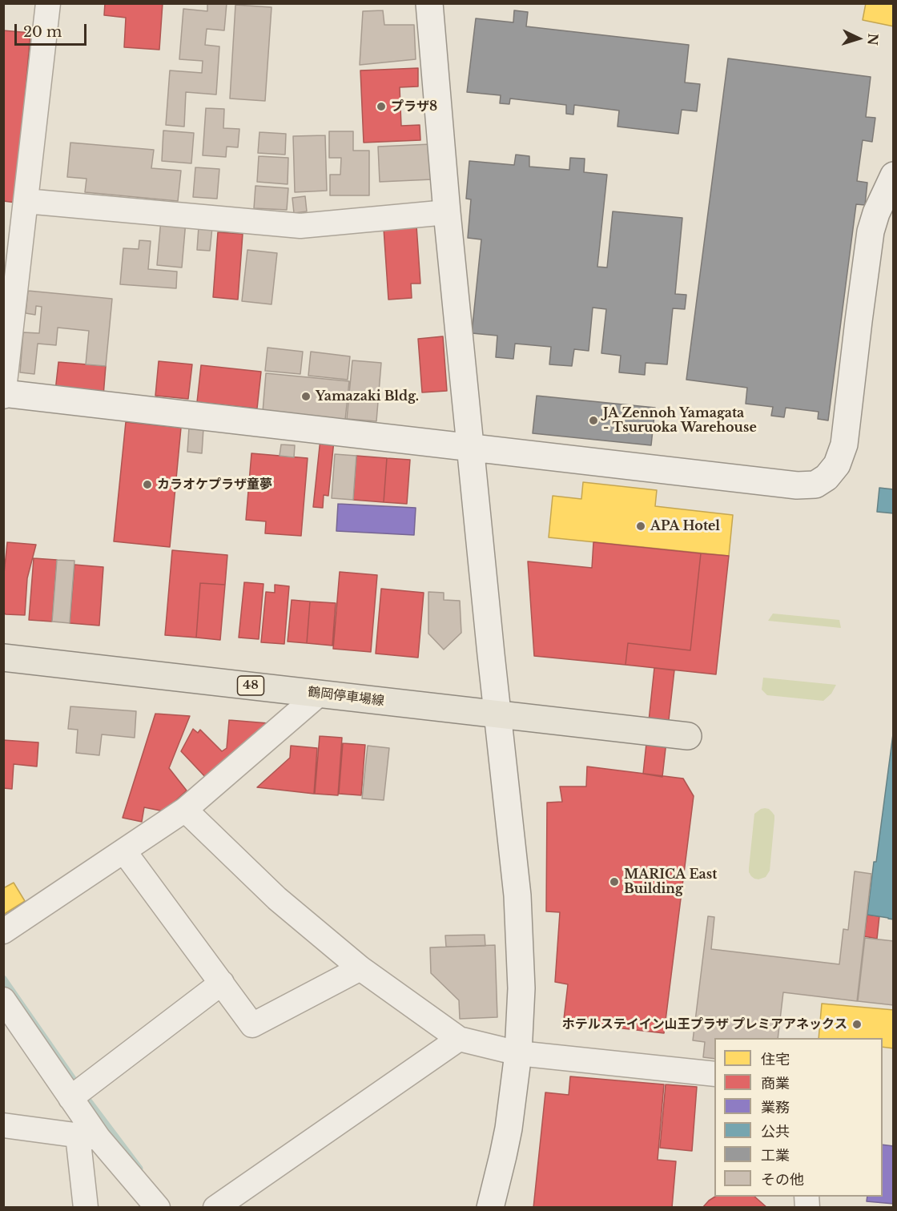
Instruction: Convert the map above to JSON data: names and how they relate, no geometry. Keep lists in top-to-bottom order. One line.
{"streets":{"main road":["48","鶴岡停車場線"]},"places":["プラザ8","Yamazaki Bldg.","JA Zennoh Yamagata - Tsuruoka Warehouse","カラオケプラザ童夢","APA Hotel","MARICA East Building","ホテルステイイン山王プラザ プレミアアネックス"],"legend":["住宅","商業","業務","公共","工業","その他"],"scale_bar":"20 m","north":"right"}
